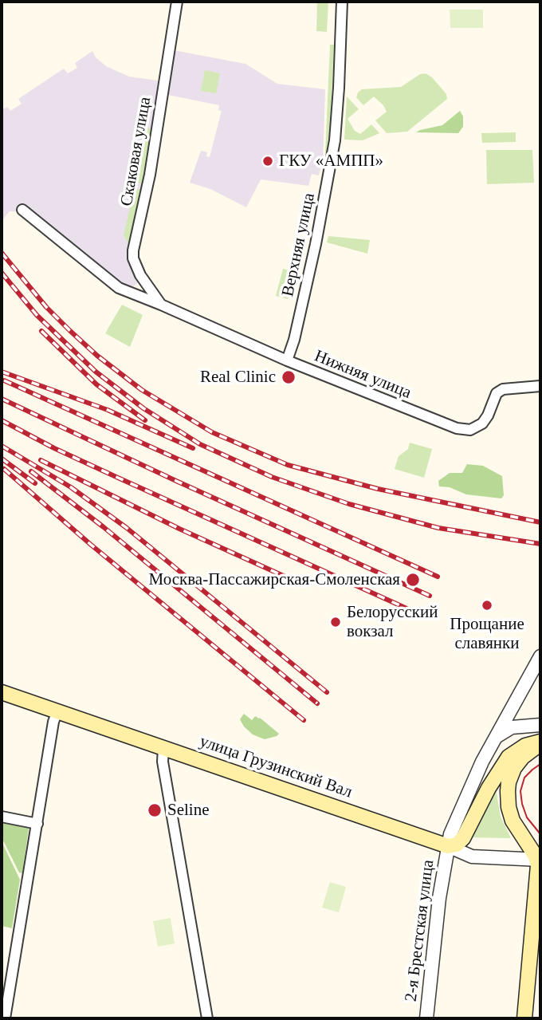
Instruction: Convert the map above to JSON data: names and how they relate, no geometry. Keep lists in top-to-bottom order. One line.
{"streets":{"main road":["улица Грузинский Вал"],"street":["Скаковая улица","Верхняя улица","Нижняя улица","2-я Брестская улица"]},"crossings":[["Скаковая улица","Нижняя улица"],["Верхняя улица","Нижняя улица"],["улица Грузинский Вал","2-я Брестская улица"]],"places":["ГКУ «АМПП»","Real Clinic","Москва-Пассажирская-Смоленская","Прощание славянки","Белорусский вокзал","Seline"]}
